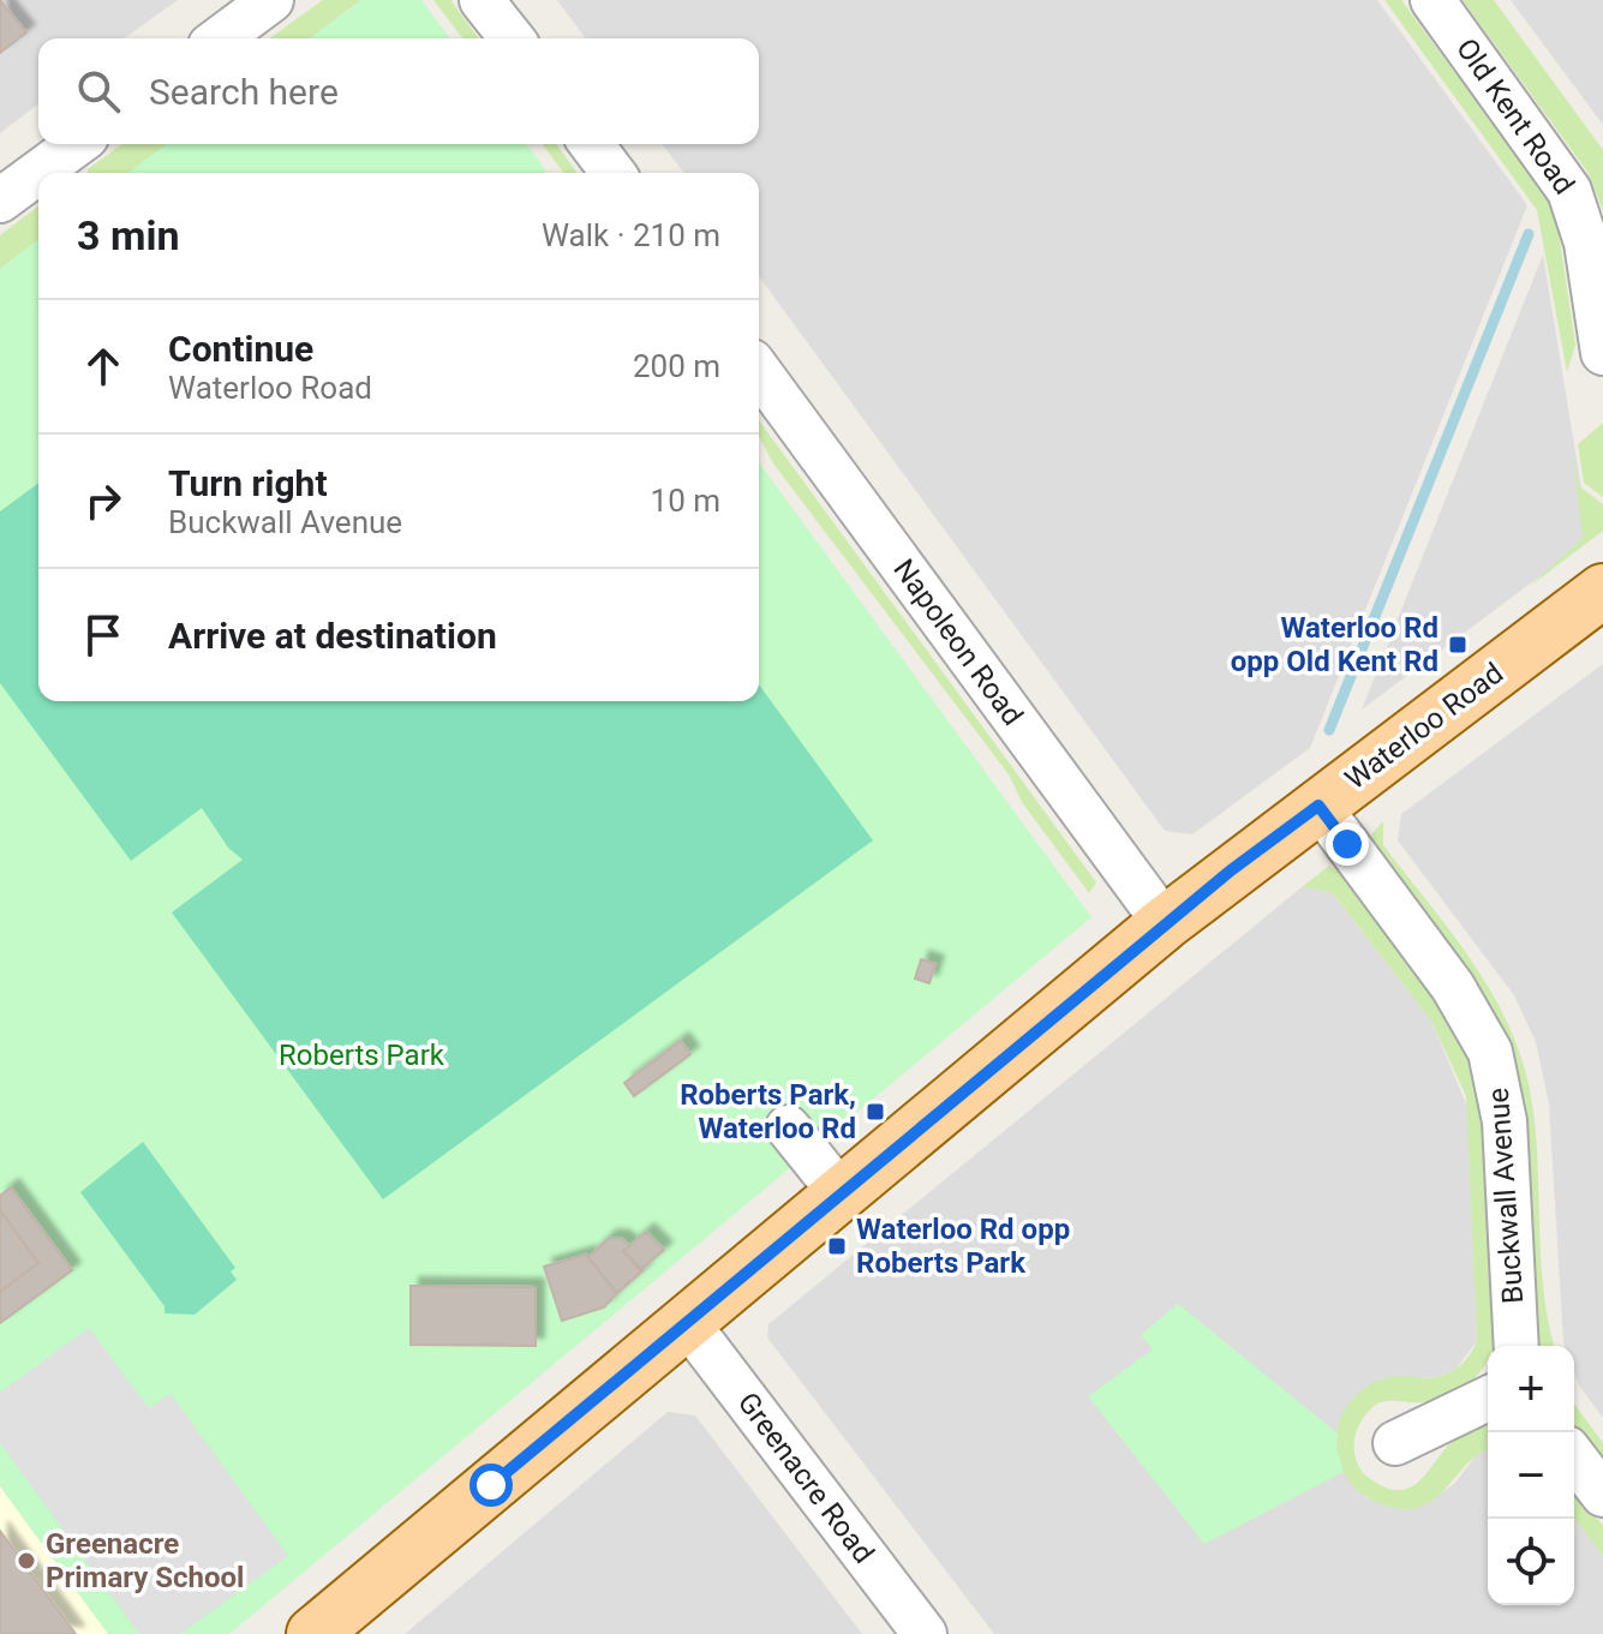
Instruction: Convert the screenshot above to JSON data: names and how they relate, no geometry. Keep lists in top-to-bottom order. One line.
{"streets":{"main road":["Waterloo Road"],"street":["Old Kent Road","Napoleon Road","Buckwall Avenue","Greenacre Road"]},"crossings":[["Napoleon Road","Waterloo Road"],["Waterloo Road","Buckwall Avenue"],["Waterloo Road","Greenacre Road"]],"parks":["Roberts Park"],"places":{"transit":["Waterloo Rd opp Old Kent Rd","Roberts Park, Waterloo Rd","Waterloo Rd opp Roberts Park"],"other":["Greenacre Primary School"]},"page":{"search":"Search here","heading":["3 min","Walk · 210 m"],"list":[["Continue","Waterloo Road","200 m"],["Turn right","Buckwall Avenue","10 m"],"Arrive at destination"],"map_buttons":["+","−"]}}
